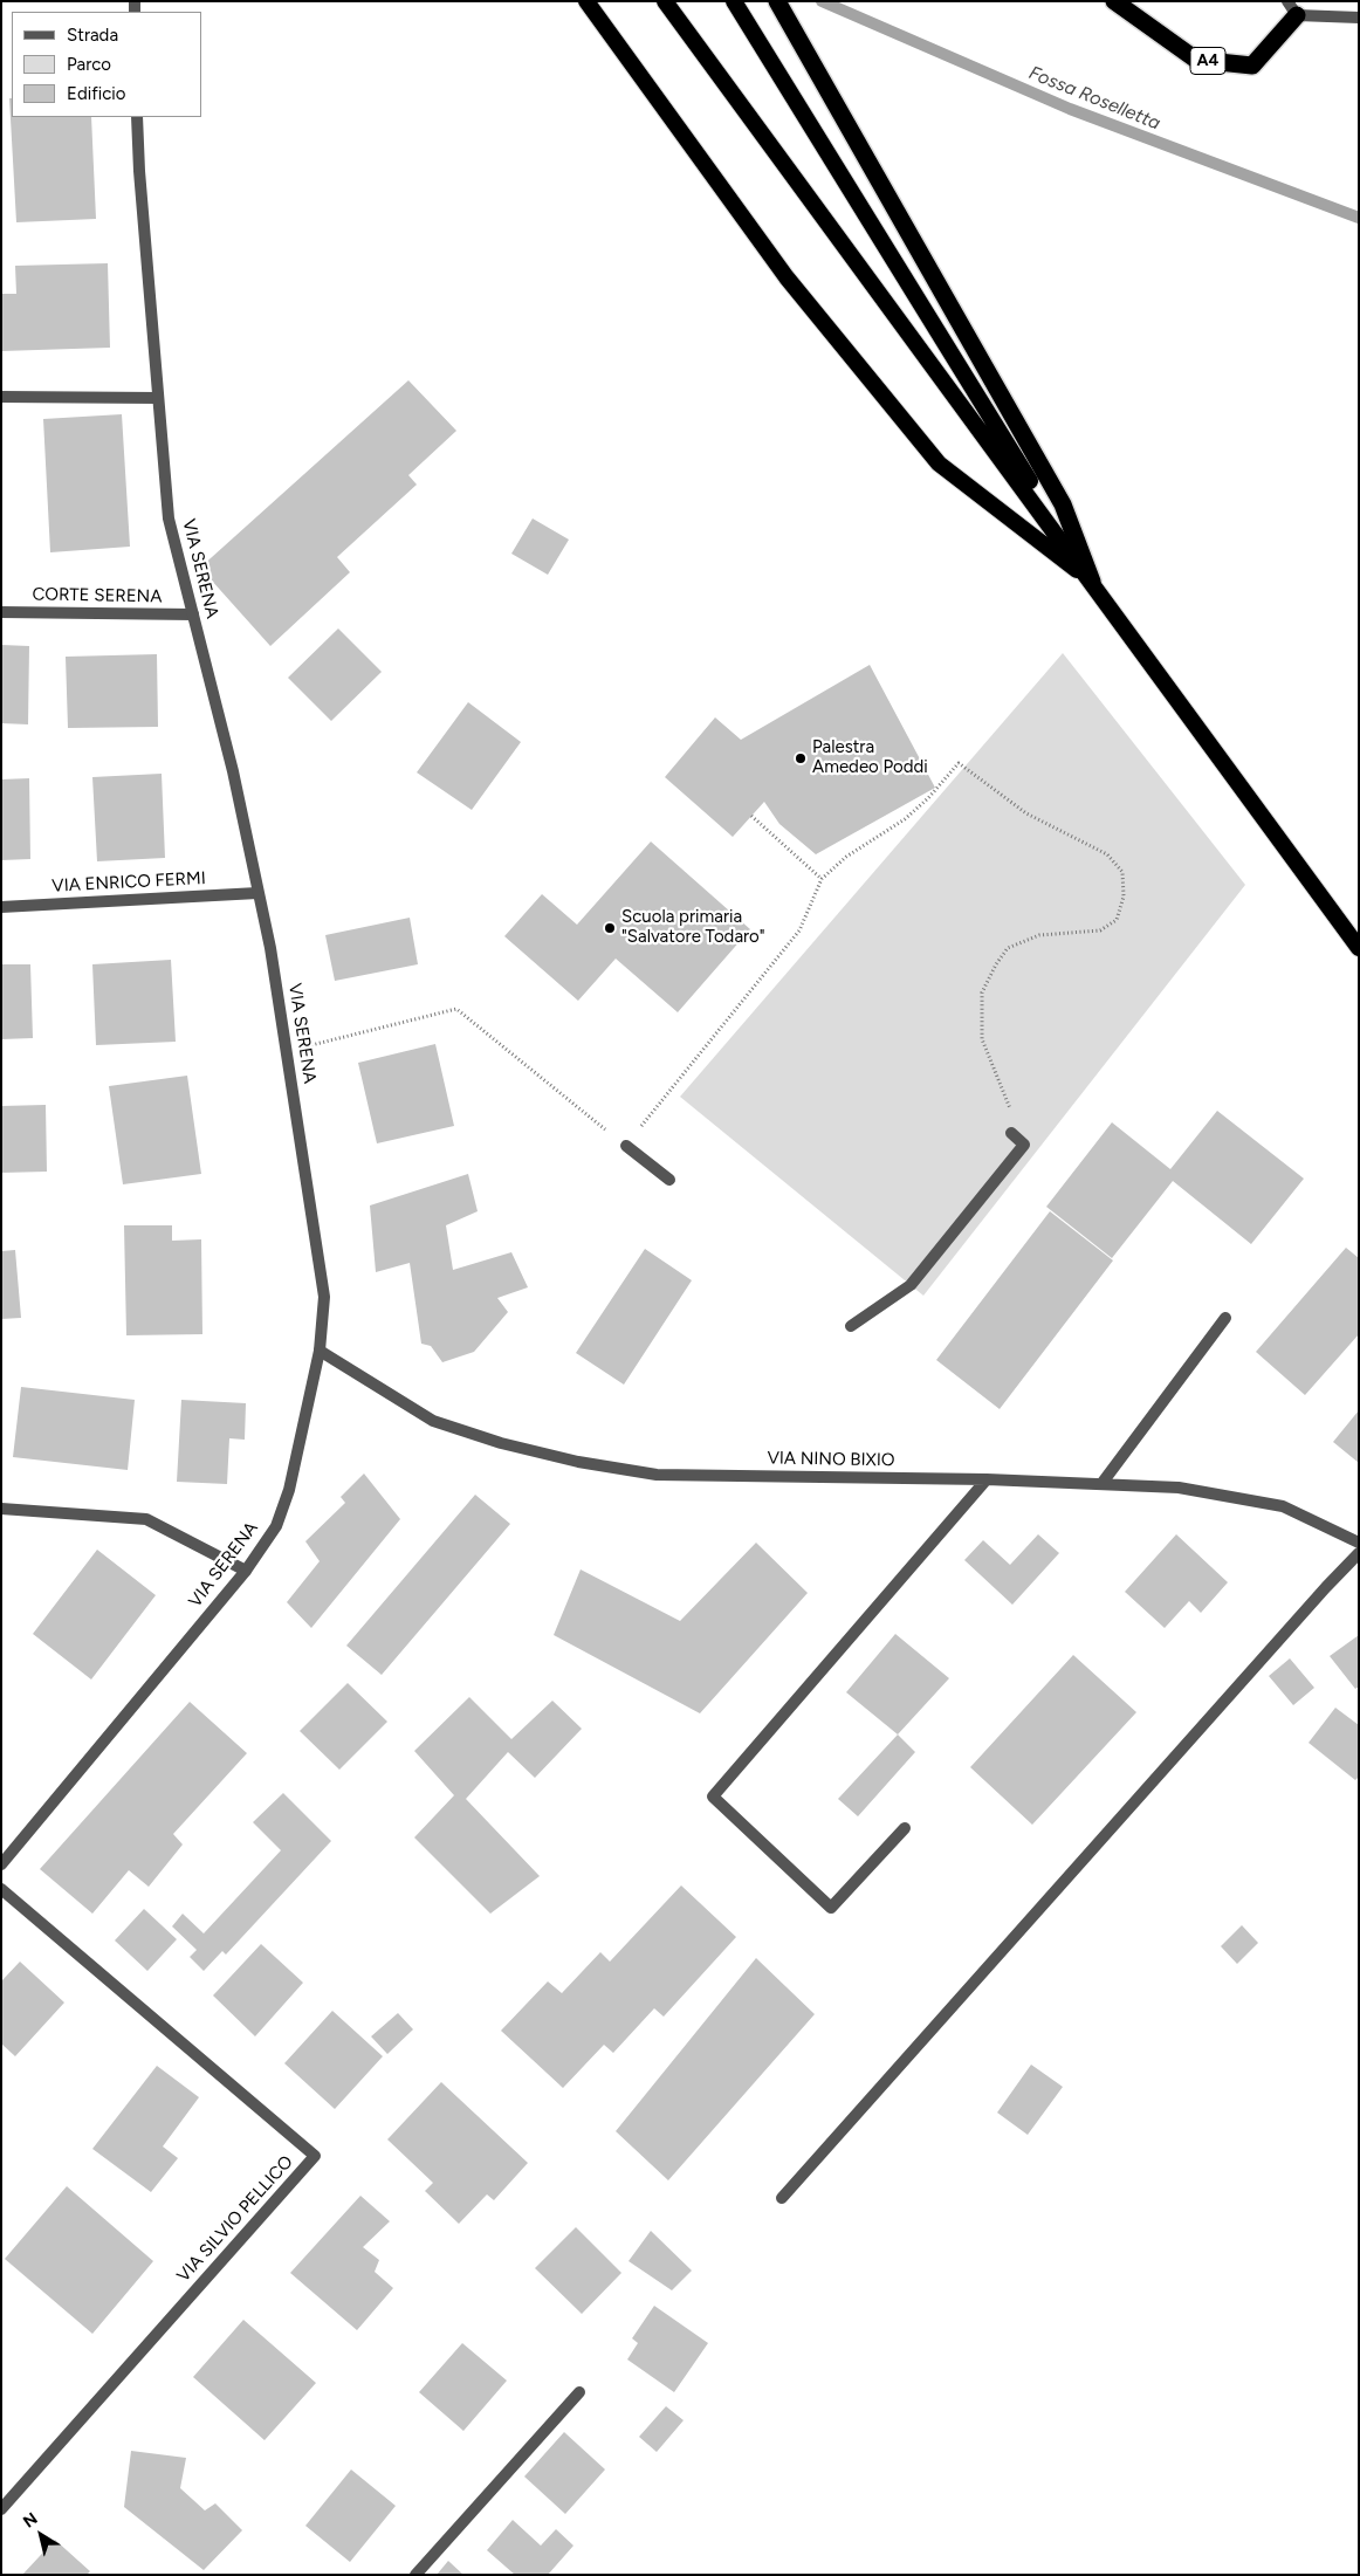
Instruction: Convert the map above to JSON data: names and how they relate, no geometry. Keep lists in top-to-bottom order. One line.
{"streets":{"highway":["A4"],"street":["VIA SERENA","CORTE SERENA","VIA ENRICO FERMI","VIA NINO BIXIO","VIA SILVIO PELLICO"]},"crossings":[["VIA SERENA","CORTE SERENA"],["VIA SERENA","VIA ENRICO FERMI"],["VIA SERENA","VIA NINO BIXIO"]],"water":["Fossa Roselletta"],"places":["Palestra Amedeo Poddi","Scuola primaria \"Salvatore Todaro\""],"legend":["Strada","Parco","Edificio"],"north":"top left"}
